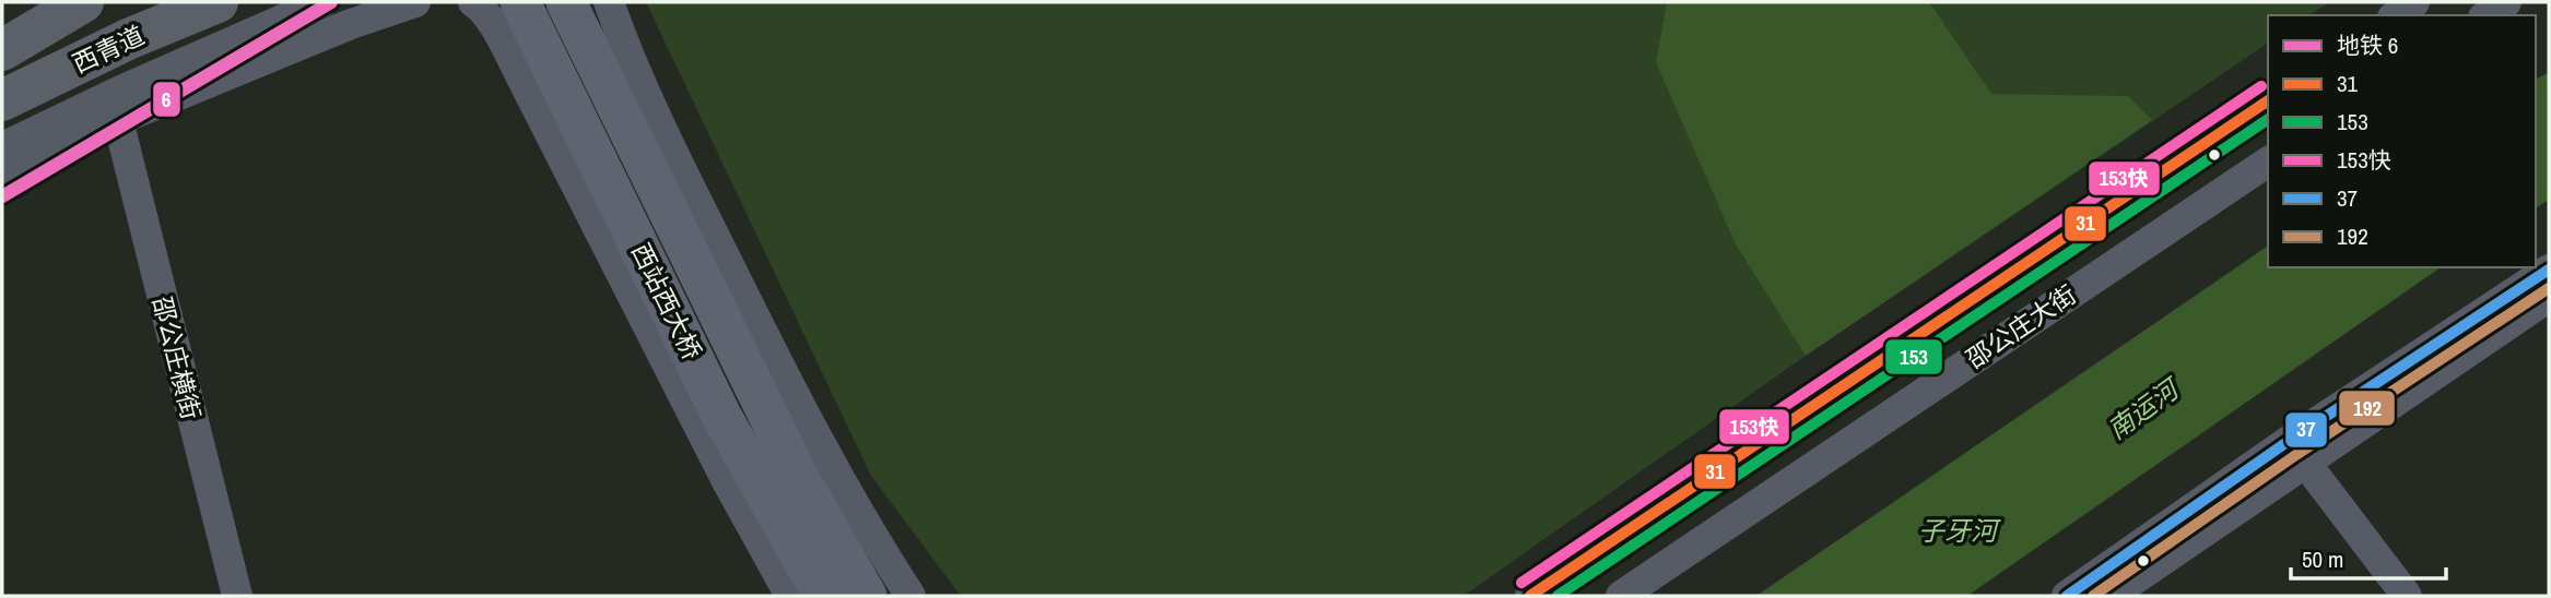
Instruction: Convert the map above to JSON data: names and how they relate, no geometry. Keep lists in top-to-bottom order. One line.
{"streets":{"highway":["西青道"],"main road":["西站西大桥"],"street":["邵公庄大街","邵公庄横街"]},"water":["南运河","子牙河"],"lines":["metro line 6","transit line 153快","transit line 31","transit line 153","transit line 37","transit line 192"],"legend":["地铁 6","31","153","153快","37","192"],"scale_bar":"50 m"}
